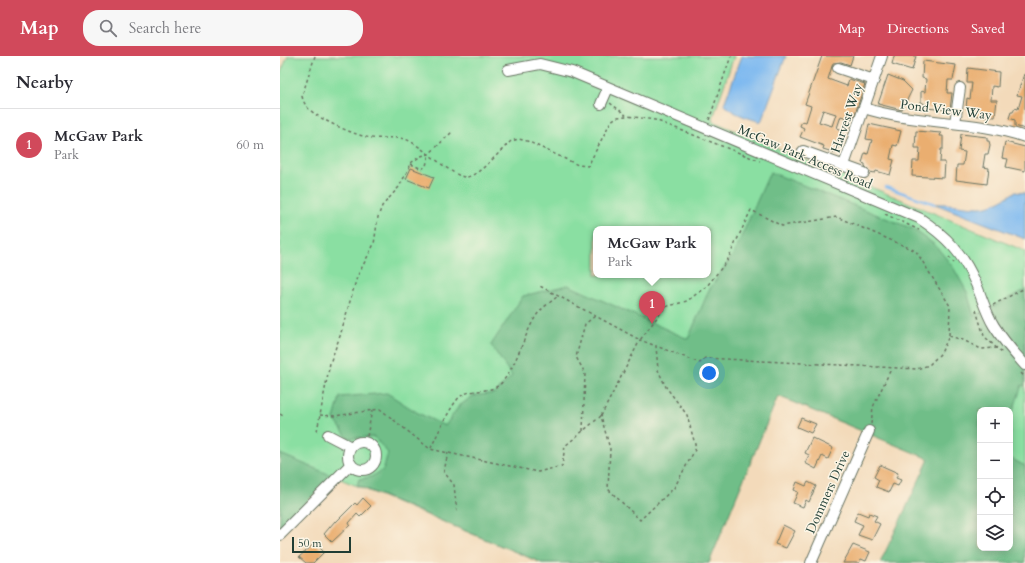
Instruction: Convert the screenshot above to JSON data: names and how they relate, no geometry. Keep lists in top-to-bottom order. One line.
{"streets":{"street":["Pond View Way","Harvest Way","McGaw Park Access Road","Dommers Drive"]},"crossings":[["Pond View Way","Harvest Way"]],"scale_bar":"50 m","page":{"header":"Map","search":"Search here","nav":["Map","Directions","Saved"],"heading":"Nearby","list":[{"mark":"1","name":"McGaw Park","note":"Park","value":"60 m"}],"popup":["McGaw Park","Park"],"pins":"1","map_buttons":["+","−"],"scale":"50 m"}}
